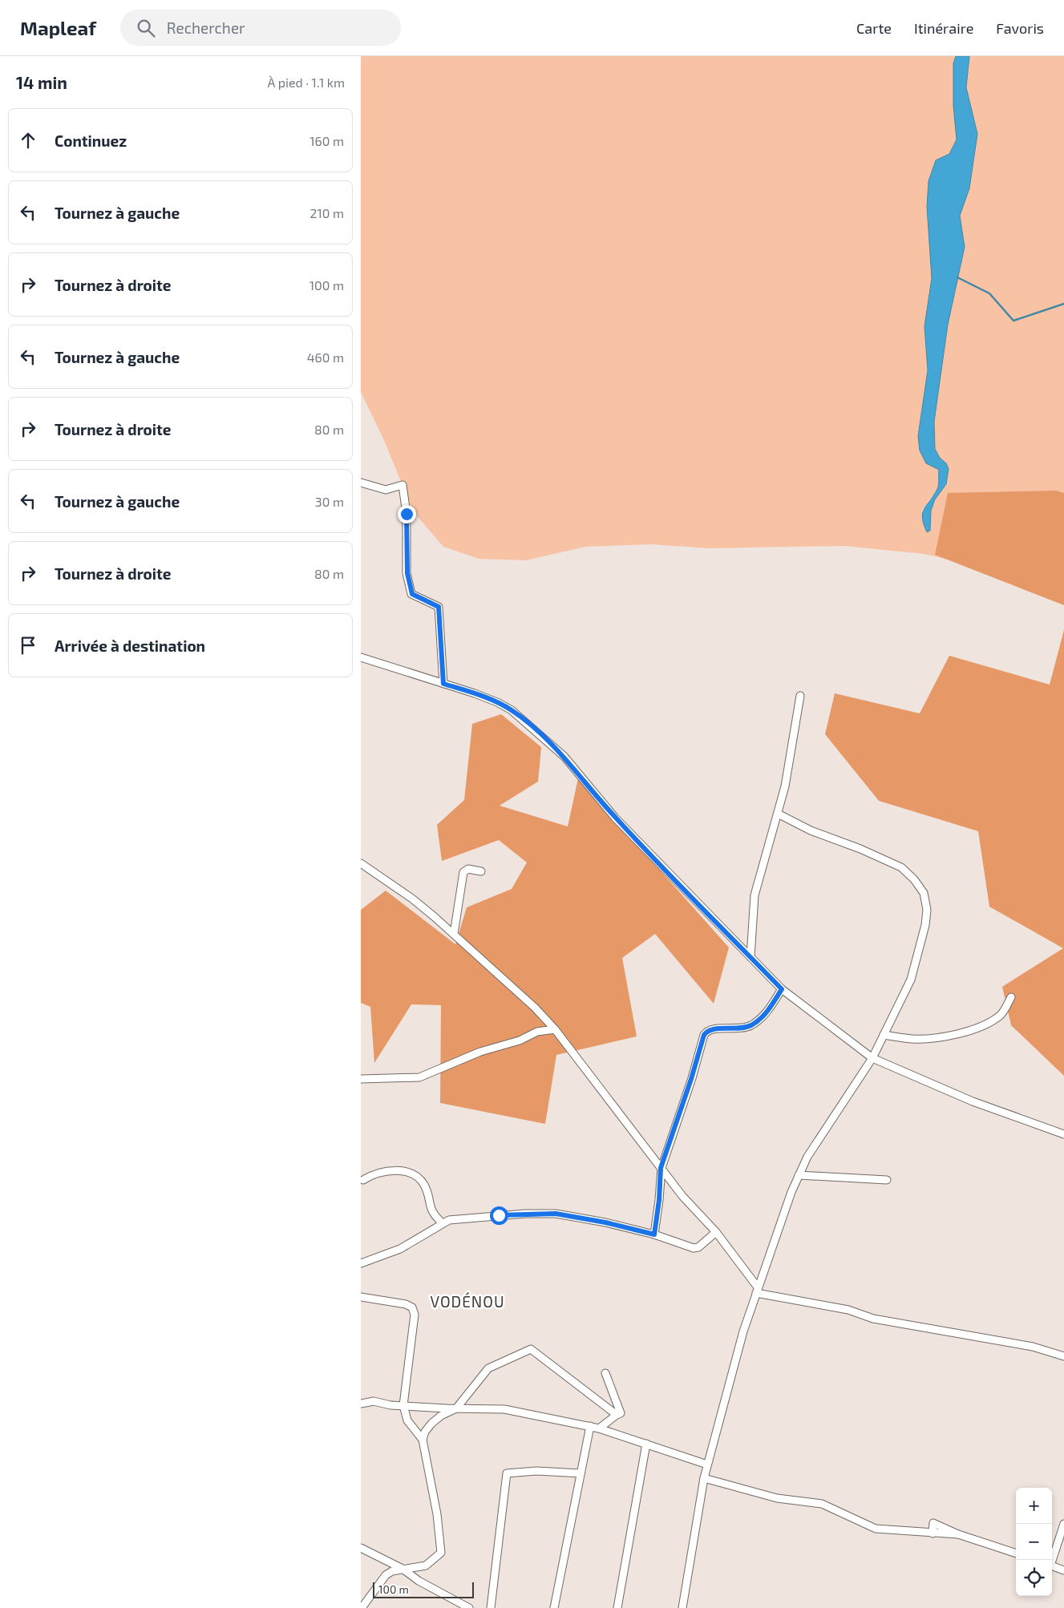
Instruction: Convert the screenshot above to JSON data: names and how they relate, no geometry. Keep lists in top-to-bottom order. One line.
{"districts":["VODÉNOU"],"scale_bar":"100 m","page":{"header":"Mapleaf","search":"Rechercher","nav":["Carte","Itinéraire","Favoris"],"heading":["14 min","À pied · 1.1 km"],"list":[["Continuez","160 m"],["Tournez à gauche","210 m"],["Tournez à droite","100 m"],["Tournez à gauche","460 m"],["Tournez à droite","80 m"],["Tournez à gauche","30 m"],["Tournez à droite","80 m"],"Arrivée à destination"],"map_buttons":["+","−"],"scale":"100 m"}}
